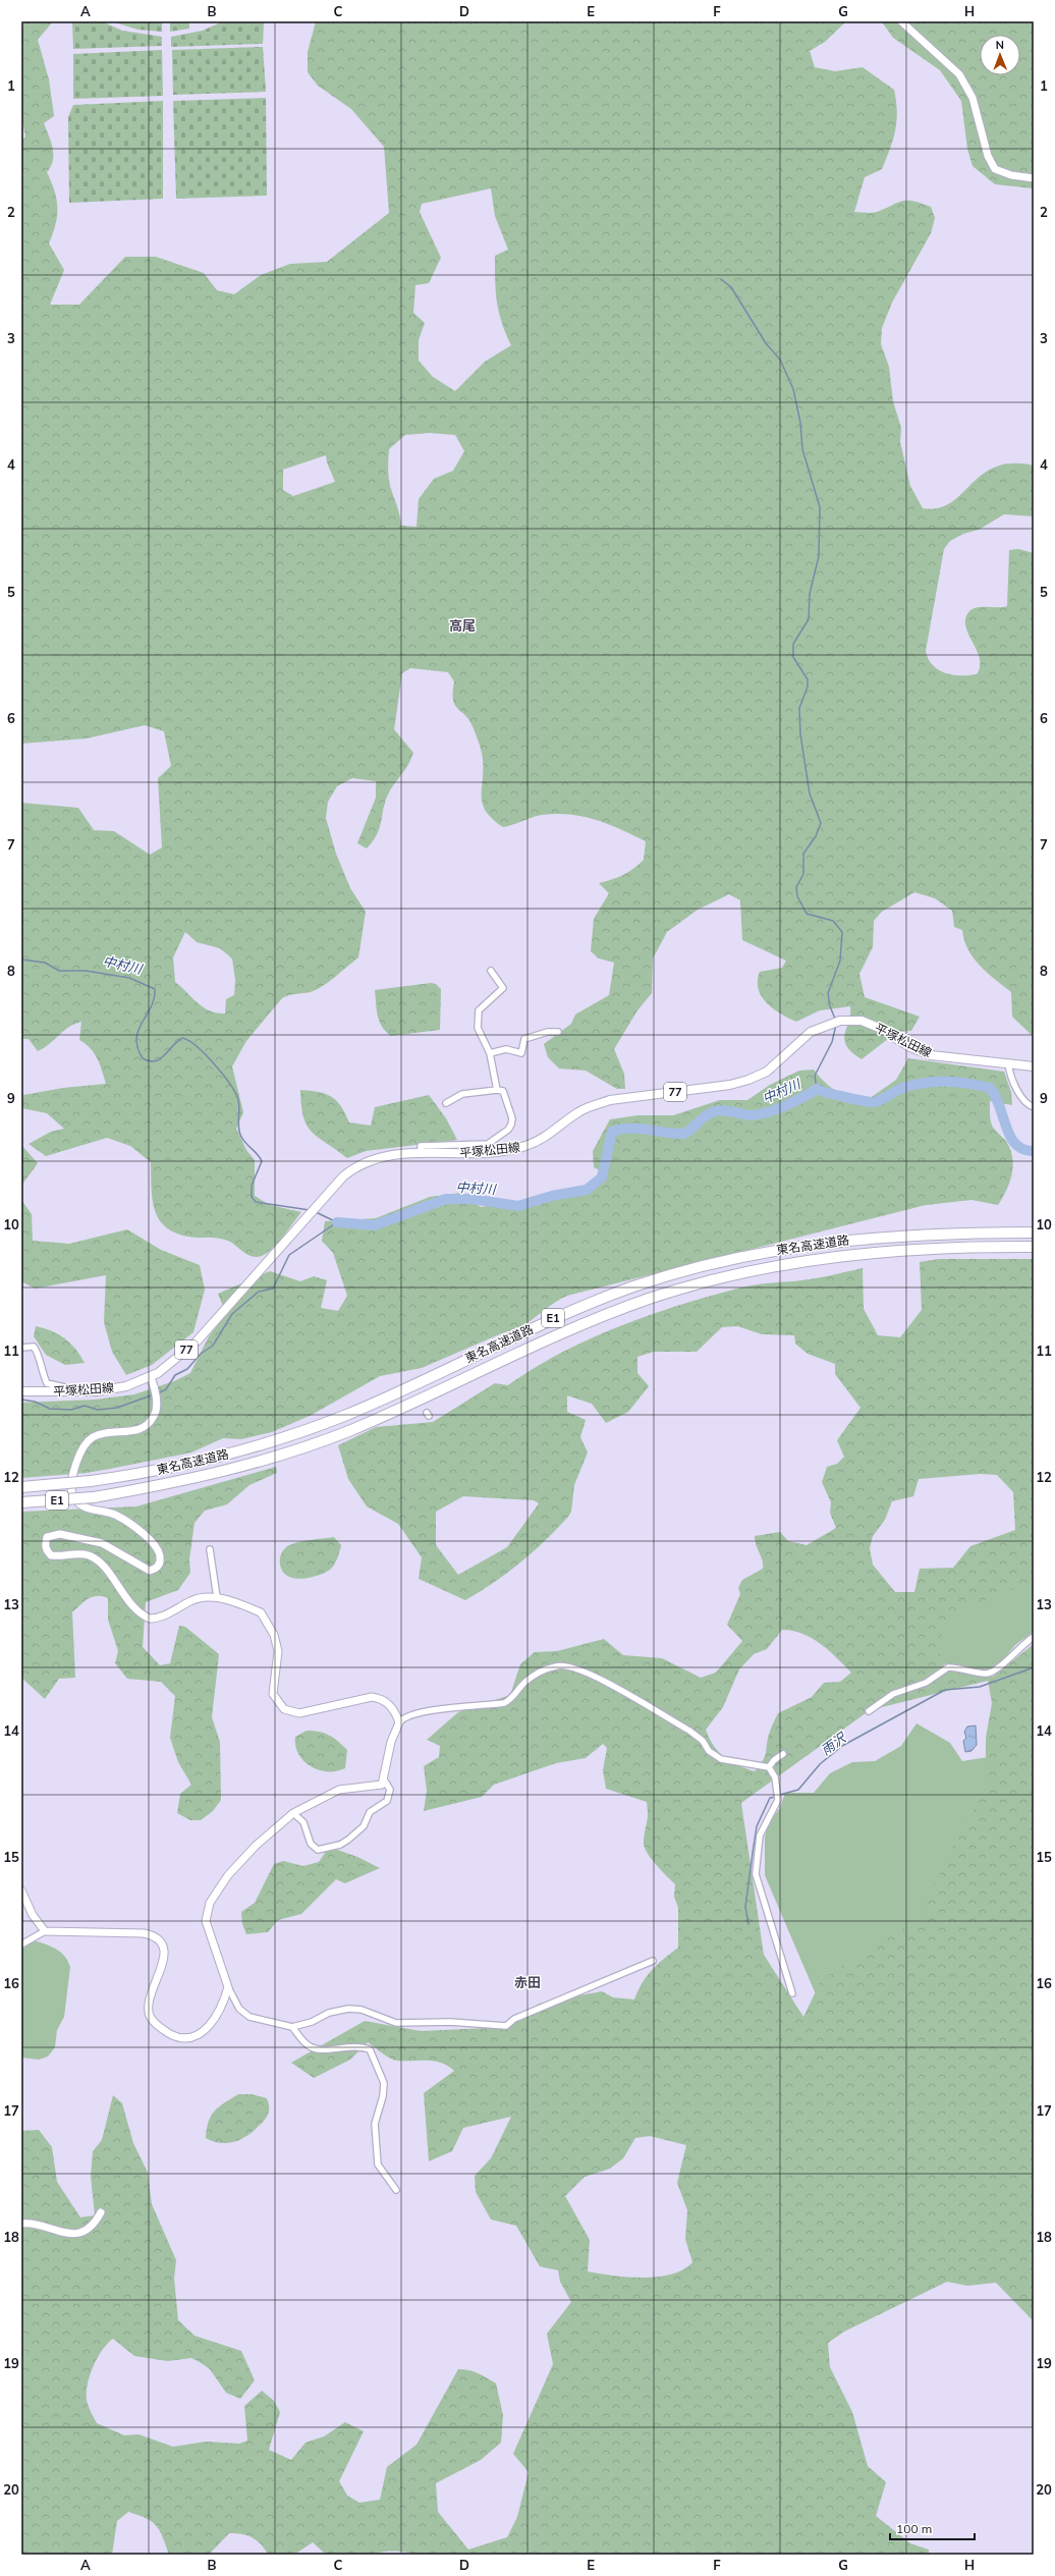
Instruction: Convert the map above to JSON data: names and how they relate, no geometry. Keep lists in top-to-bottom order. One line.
{"streets":{"highway":["東名高速道路","E1"],"main road":["平塚松田線","77"]},"districts":["高尾","赤田"],"water":["中村川","雨沢"],"scale_bar":"100 m","north":"top","grid":{"columns":["A","B","C","D","E","F","G","H"],"rows":["1","2","3","4","5","6","7","8","9","10","11","12","13","14","15","16","17","18","19","20"]}}
